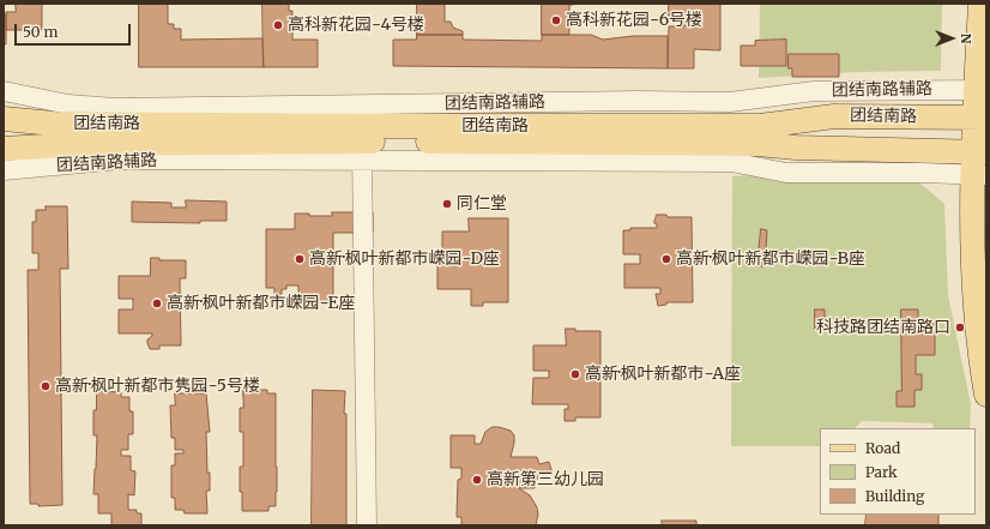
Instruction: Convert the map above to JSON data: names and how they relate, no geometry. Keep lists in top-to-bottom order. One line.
{"streets":{"main road":["团结南路"],"street":["团结南路辅路"]},"crossings":[["团结南路辅路","团结南路"]],"places":["高科新花园-6号楼","高科新花园-4号楼","同仁堂","高新·枫叶新都市嵘园-D座","高新·枫叶新都市嵘园-B座","高新·枫叶新都市嵘园-E座","科技路团结南路口","高新·枫叶新都市-A座","高新·枫叶新都市隽园-5号楼","高新第三幼儿园"],"legend":["Road","Park","Building"],"scale_bar":"50 m","north":"right"}
